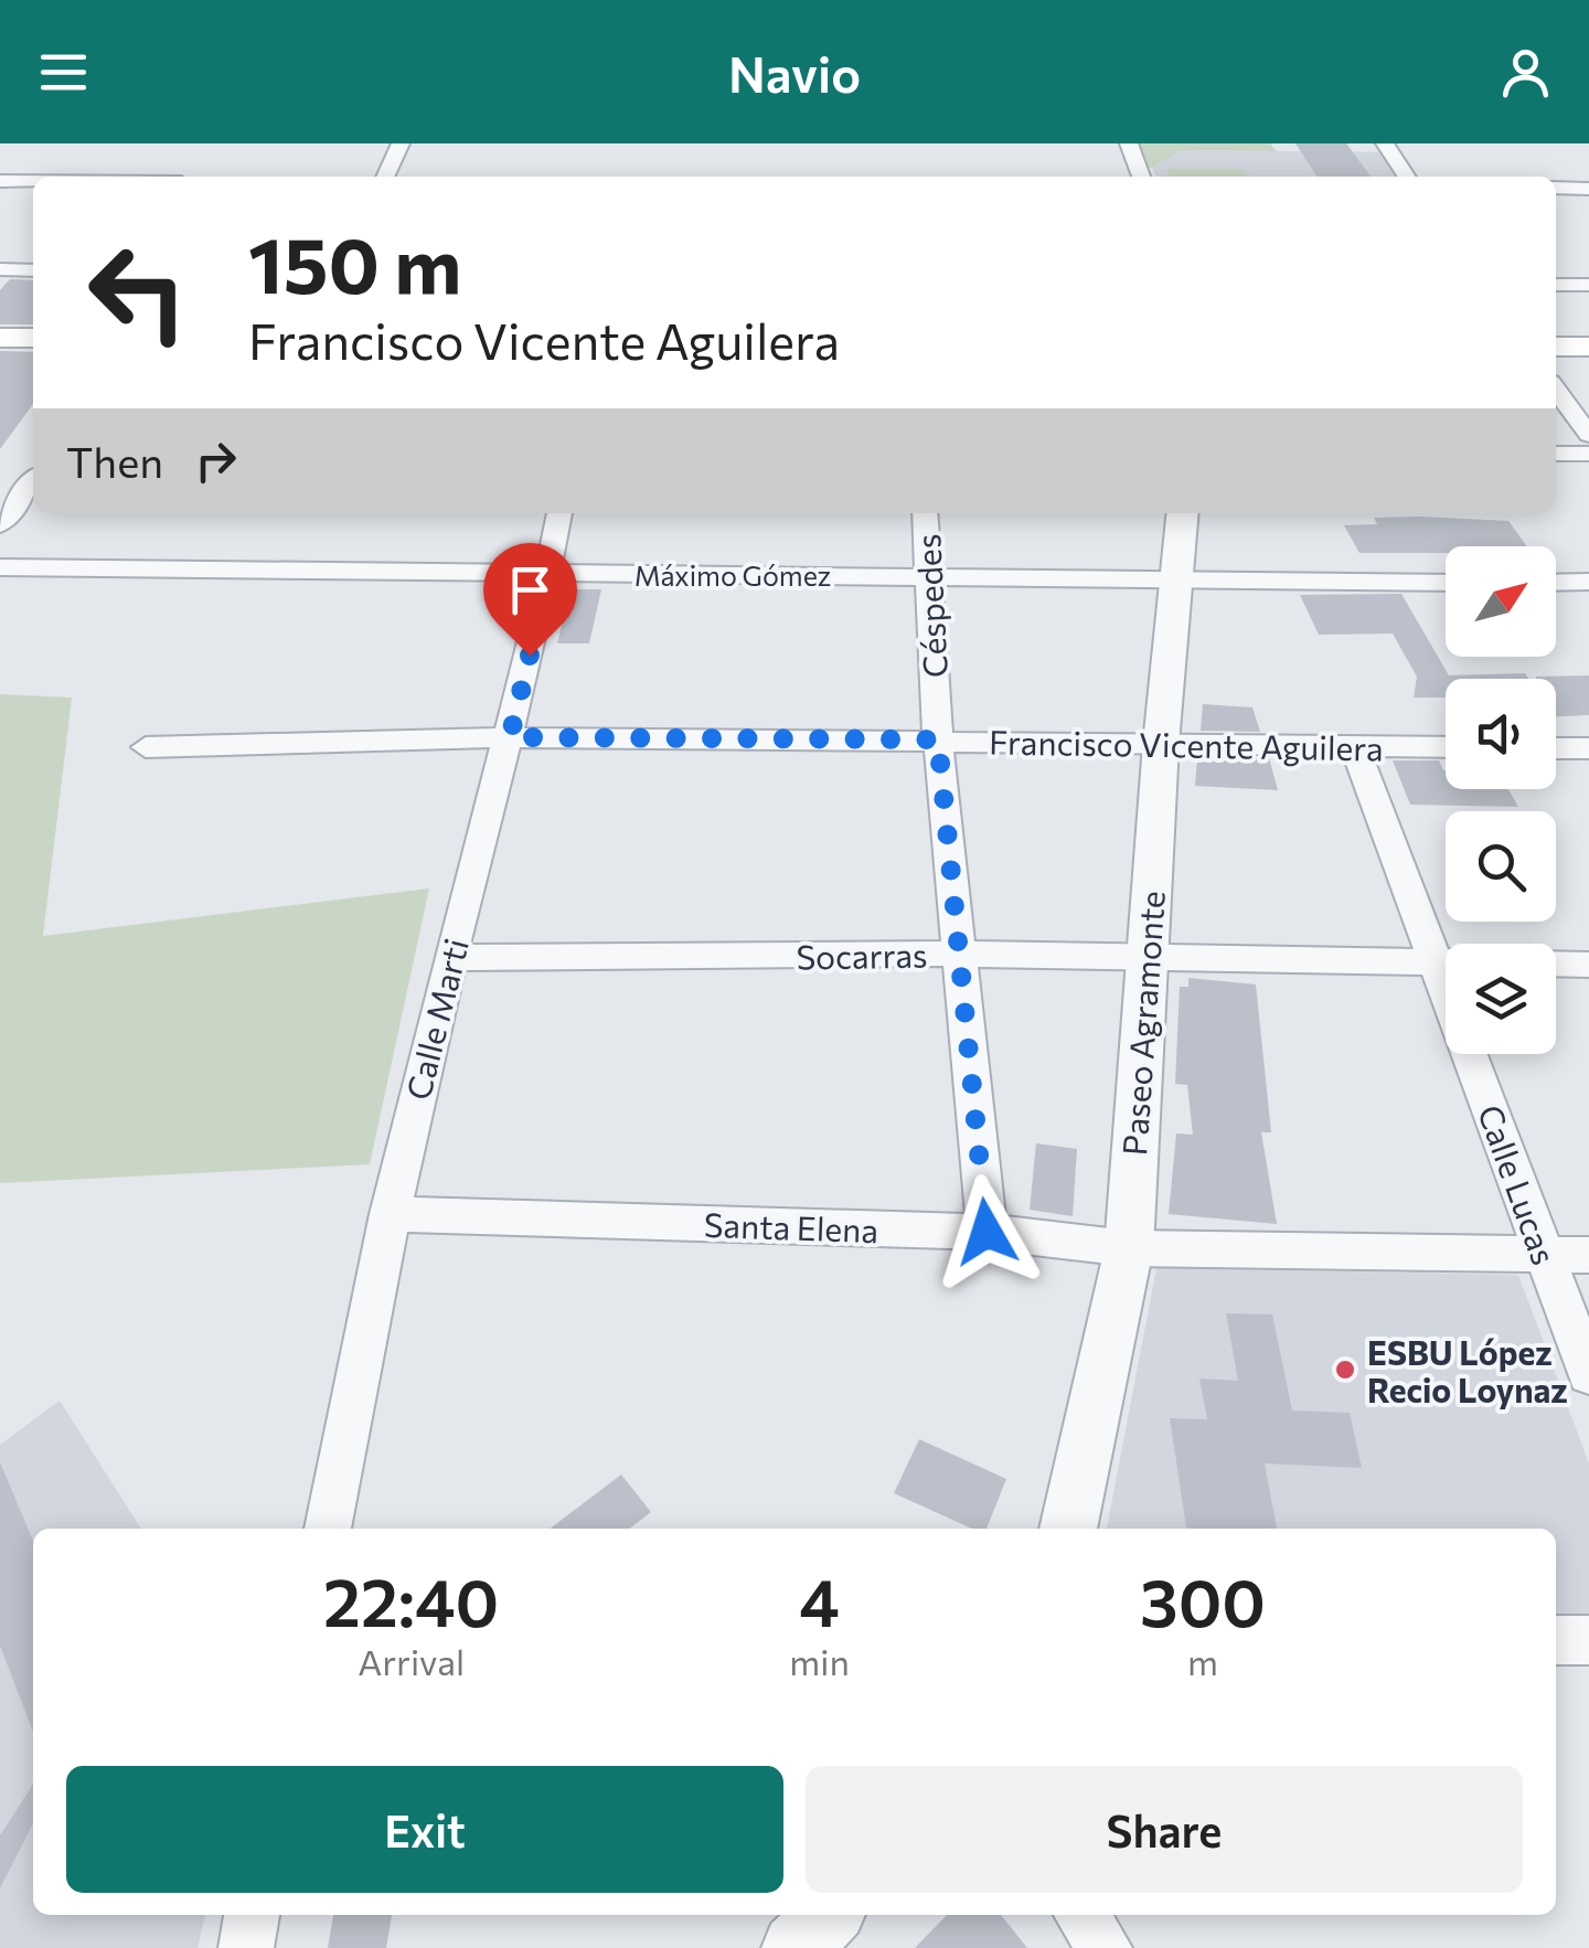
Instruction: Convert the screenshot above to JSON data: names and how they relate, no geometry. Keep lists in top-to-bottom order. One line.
{"streets":{"street":["Máximo Gómez","Céspedes","Francisco Vicente Aguilera","Socarras","Calle Marti","Paseo Agramonte","Calle Lucas","Santa Elena"]},"crossings":[["Máximo Gómez","Céspedes"],["Máximo Gómez","Calle Marti"],["Máximo Gómez","Paseo Agramonte"],["Céspedes","Francisco Vicente Aguilera"],["Céspedes","Socarras"],["Céspedes","Santa Elena"],["Francisco Vicente Aguilera","Calle Marti"],["Francisco Vicente Aguilera","Paseo Agramonte"],["Francisco Vicente Aguilera","Calle Lucas"],["Socarras","Calle Marti"],["Socarras","Paseo Agramonte"],["Calle Marti","Santa Elena"],["Paseo Agramonte","Santa Elena"],["Calle Lucas","Santa Elena"]],"places":["ESBU López Recio Loynaz"],"north":"top right","page":{"header":"Navio","turn":["150 m","Francisco Vicente Aguilera"],"then":"Then","eta":["22:40","Arrival","4","min","300","m"],"buttons":["Exit","Share"]}}
